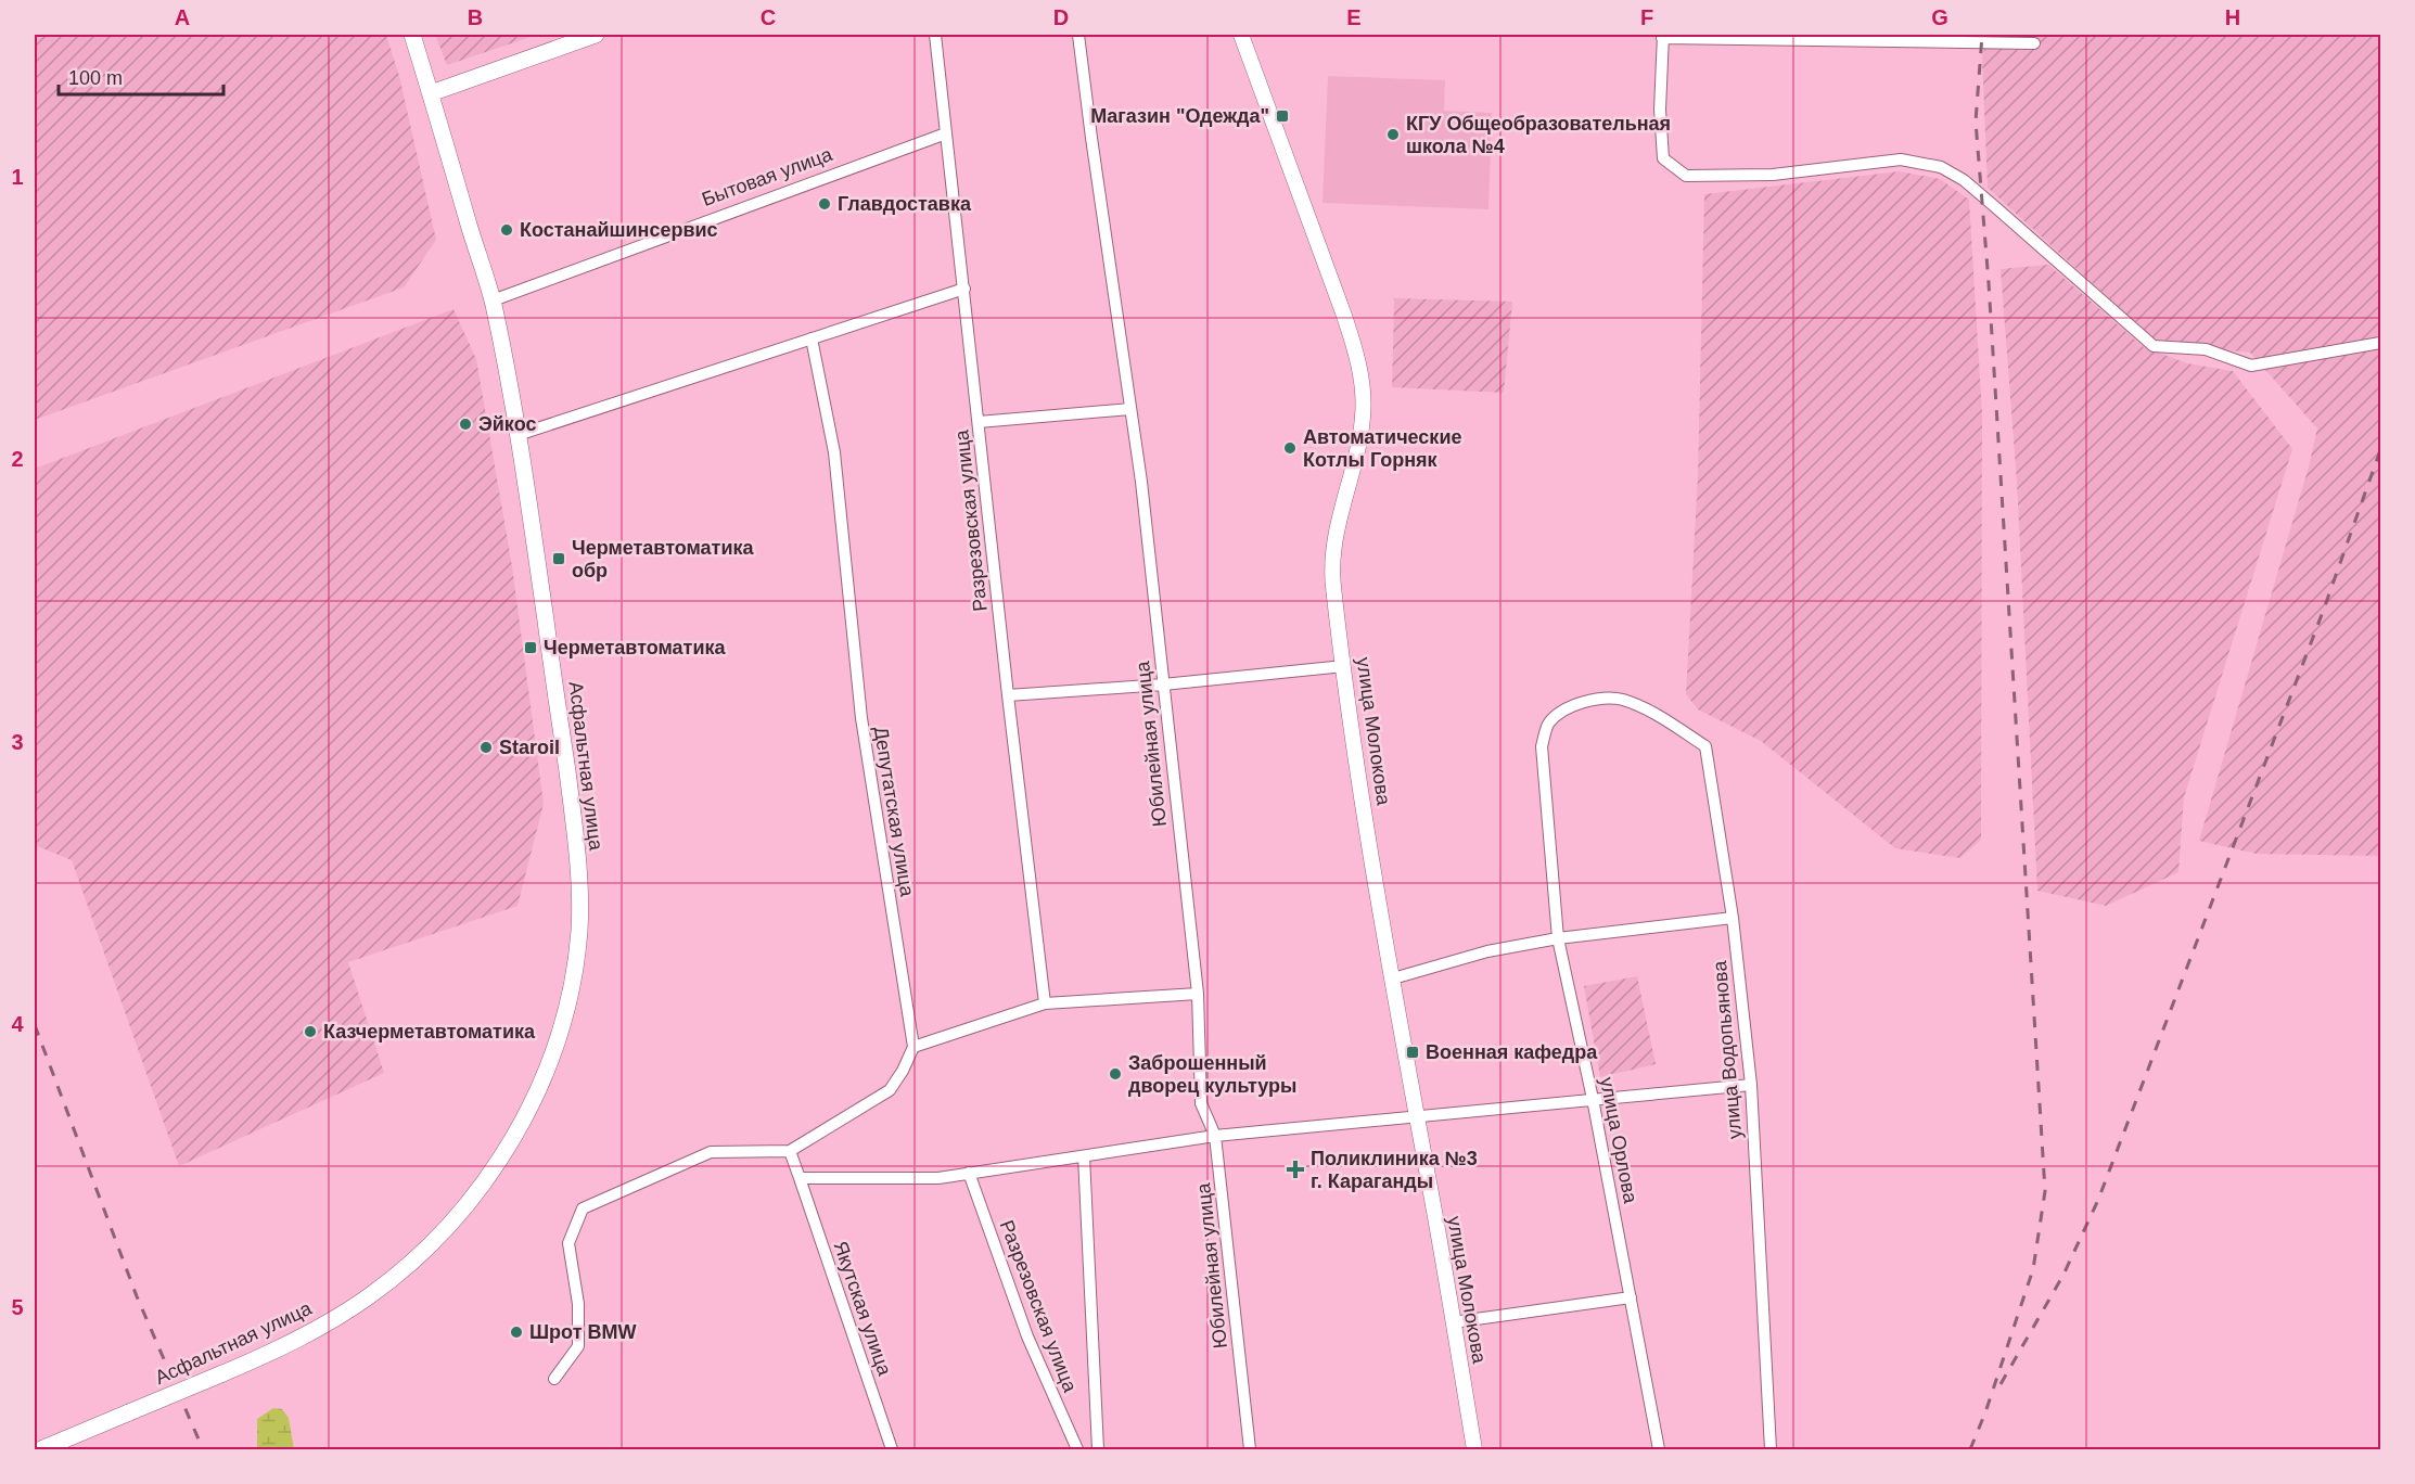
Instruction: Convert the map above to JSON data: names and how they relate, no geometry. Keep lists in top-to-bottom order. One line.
{"streets":{"main road":["Асфальтная улица"],"street":["Бытовая улица","Разрезовская улица","улица Молокова","Юбилейная улица","Депутатская улица","улица Водопьянова","улица Орлова","Якутская улица"]},"crossings":[["Бытовая улица","Разрезовская улица"],["Бытовая улица","Асфальтная улица"],["улица Водопьянова","улица Орлова"]],"places":{"transit":["Магазин \"Одежда\"","Черметавтоматика обр","Черметавтоматика","Военная кафедра"],"other":["КГУ Общеобразовательная школа №4","Главдоставка","Костанайшинсервис","Эйкос","Автоматические Котлы Горняк","Staroil","Казчерметавтоматика","Заброшенный дворец культуры","Шрот BMW"],"health":["Поликлиника №3 г. Караганды"]},"scale_bar":"100 m","grid":{"columns":["A","B","C","D","E","F","G","H"],"rows":["1","2","3","4","5"]}}
